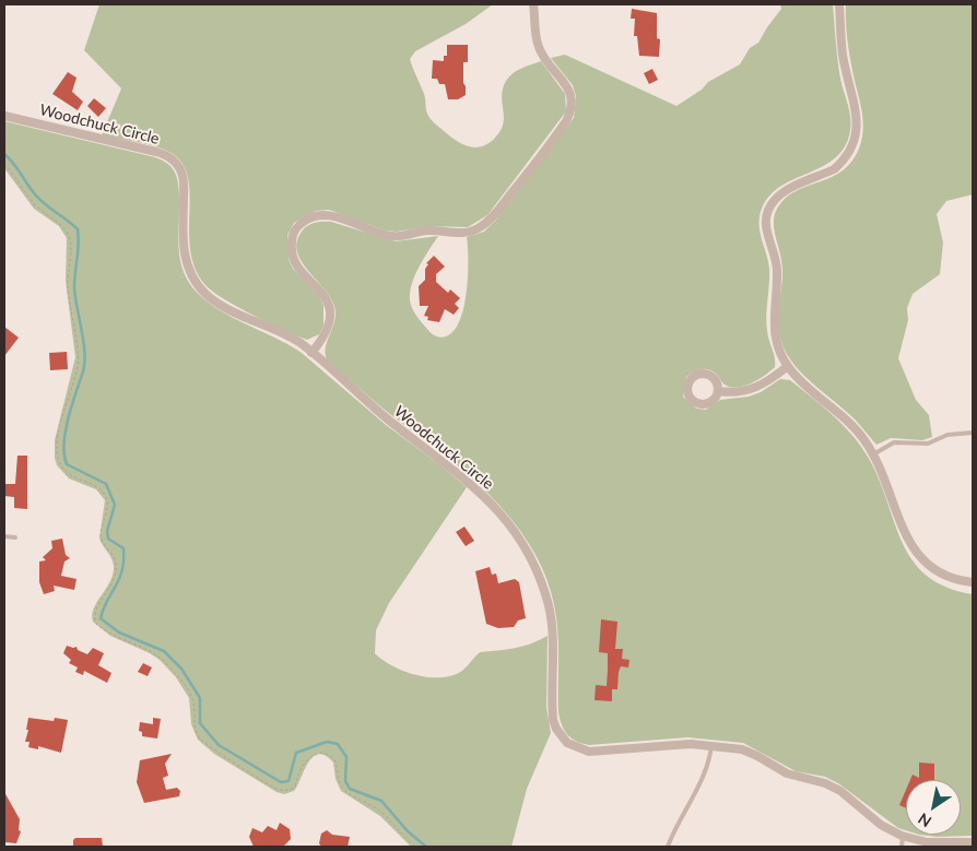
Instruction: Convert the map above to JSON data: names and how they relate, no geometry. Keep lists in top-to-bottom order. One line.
{"streets":{"street":["Woodchuck Circle"]},"north":"bottom left"}
